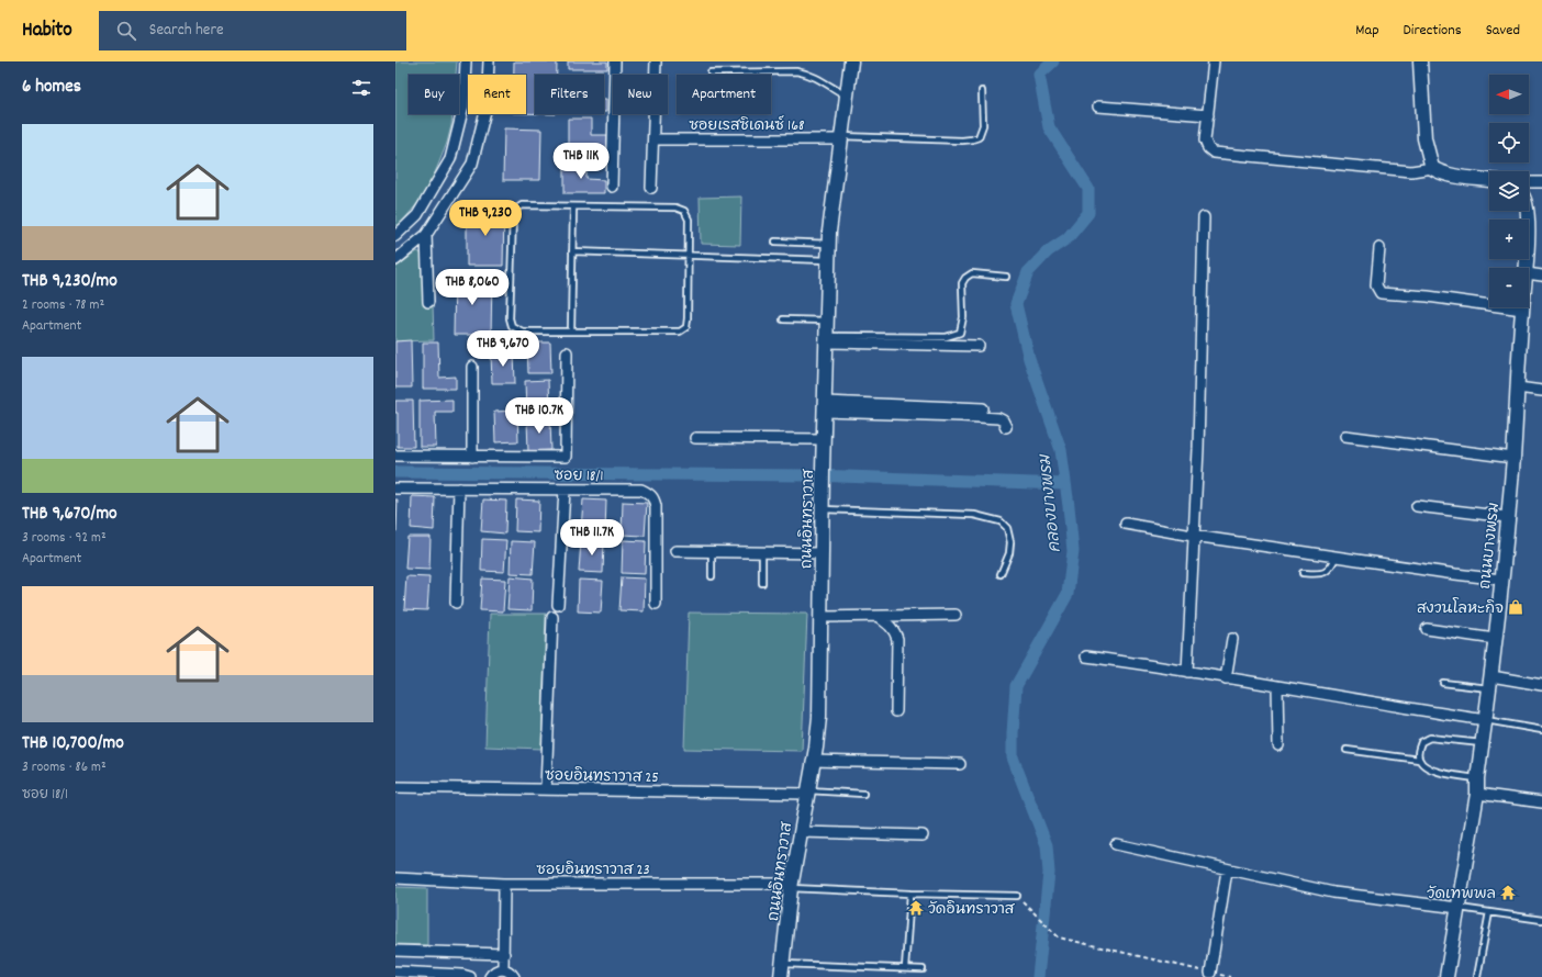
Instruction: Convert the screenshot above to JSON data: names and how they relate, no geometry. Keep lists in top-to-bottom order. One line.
{"streets":{"street":["ซอยเรสซิเดนซ์ 168","ซอย 18/1","ถนนอินทราวาส","ถนนบางพรม","ซอยอินทราวาส 25","ซอยอินทราวาส 23"]},"crossings":[["ซอยเรสซิเดนซ์ 168","ถนนอินทราวาส"],["ถนนอินทราวาส","ซอยอินทราวาส 25"],["ถนนอินทราวาส","ซอยอินทราวาส 23"]],"water":["คลองบางพรม"],"places":{"shop":["สงวนโลหะกิจ"],"temple":["วัดเทพพล","วัดอินทราวาส"]},"north":"left","page":{"header":"Habito","search":"Search here","nav":["Map","Directions","Saved"],"heading":"6 homes","map_buttons":["+","−"],"chip":["Buy","Rent","Filters","New","Apartment"],"list":[{"name":"THB 9,230/mo","note":"2 rooms · 78 m² · Apartment"},{"name":"THB 9,670/mo","note":"3 rooms · 92 m² · Apartment"},{"name":"THB 10,700/mo","note":"3 rooms · 86 m² · ซอย 18/1"}],"price":["THB 11K","THB 9,230","THB 8,060","THB 9,670","THB 10.7K","THB 11.7K"]}}
